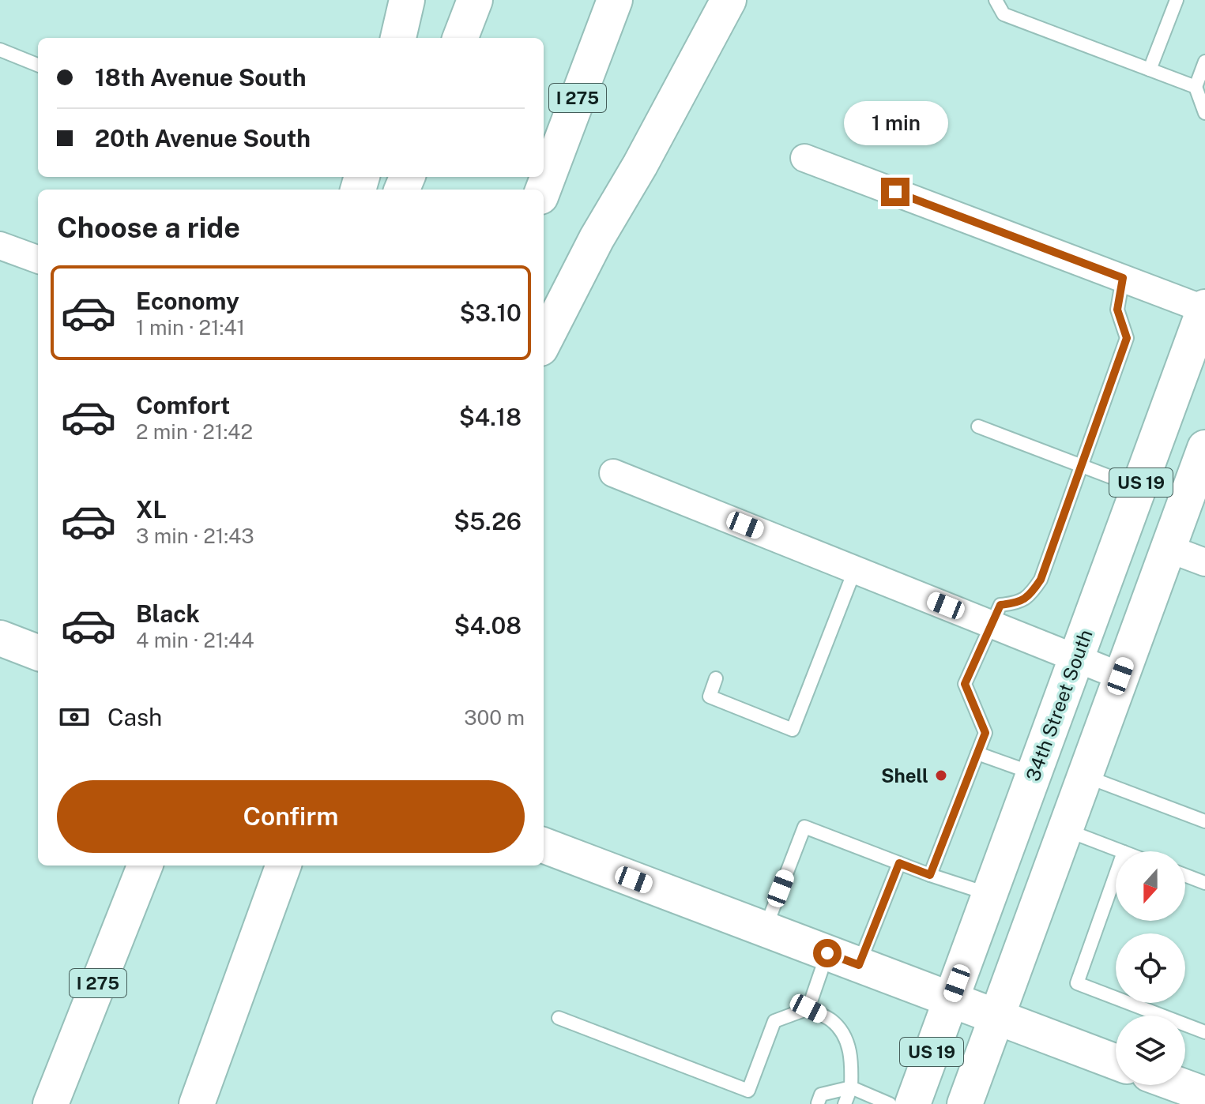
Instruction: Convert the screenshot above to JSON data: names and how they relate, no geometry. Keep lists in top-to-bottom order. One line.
{"streets":{"main road":["I 275","US 19","34th Street South"]},"places":["Shell"],"north":"bottom","page":{"banner":["18th Avenue South","20th Avenue South"],"bubble":"1 min","heading":"Choose a ride","list":[{"name":"Economy","note":"1 min · 21:41","value":"$3.10"},{"name":"Comfort","note":"2 min · 21:42","value":"$4.18"},{"name":"XL","note":"3 min · 21:43","value":"$5.26"},{"name":"Black","note":"4 min · 21:44","value":"$4.08"}],"pay":["Cash","300 m"],"buttons":"Confirm"}}
